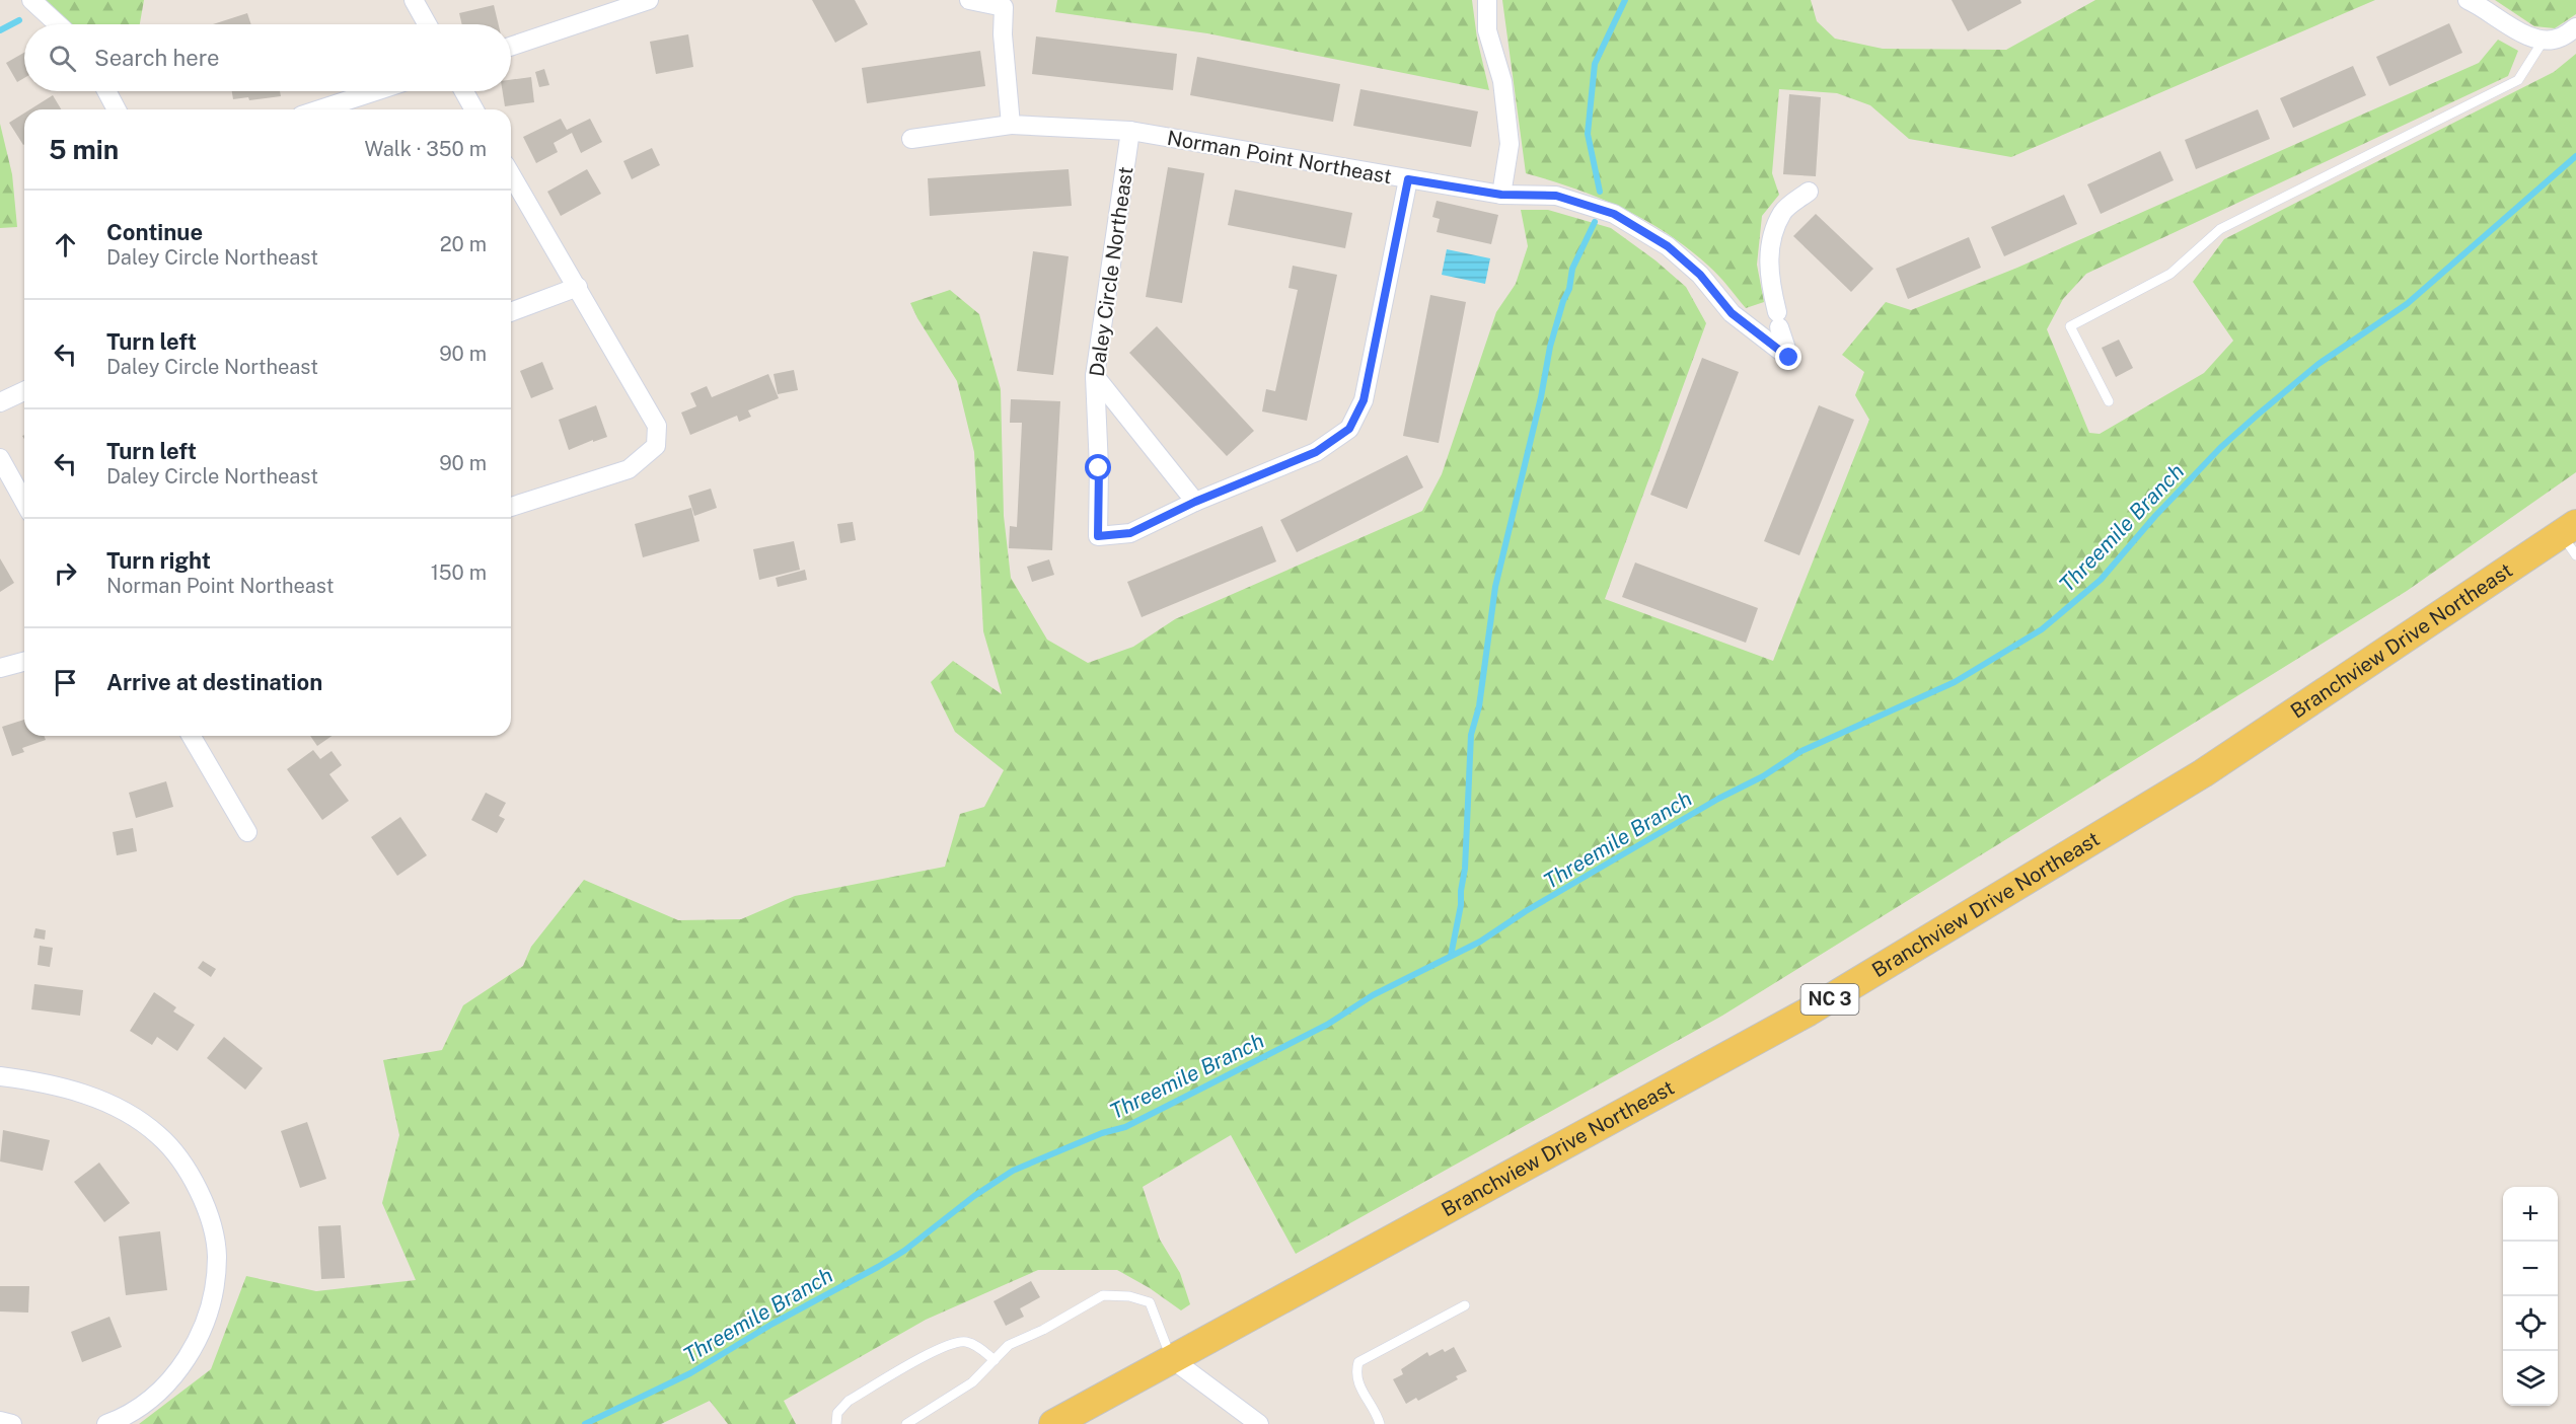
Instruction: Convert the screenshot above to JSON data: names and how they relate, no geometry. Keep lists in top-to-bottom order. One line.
{"streets":{"main road":["Branchview Drive Northeast","NC 3"],"street":["Norman Point Northeast","Daley Circle Northeast"]},"crossings":[["Norman Point Northeast","Daley Circle Northeast"]],"water":["Threemile Branch"],"page":{"search":"Search here","heading":["5 min","Walk · 350 m"],"list":[["Continue","Daley Circle Northeast","20 m"],["Turn left","Daley Circle Northeast","90 m"],["Turn left","Daley Circle Northeast","90 m"],["Turn right","Norman Point Northeast","150 m"],"Arrive at destination"],"map_buttons":["+","−"]}}
